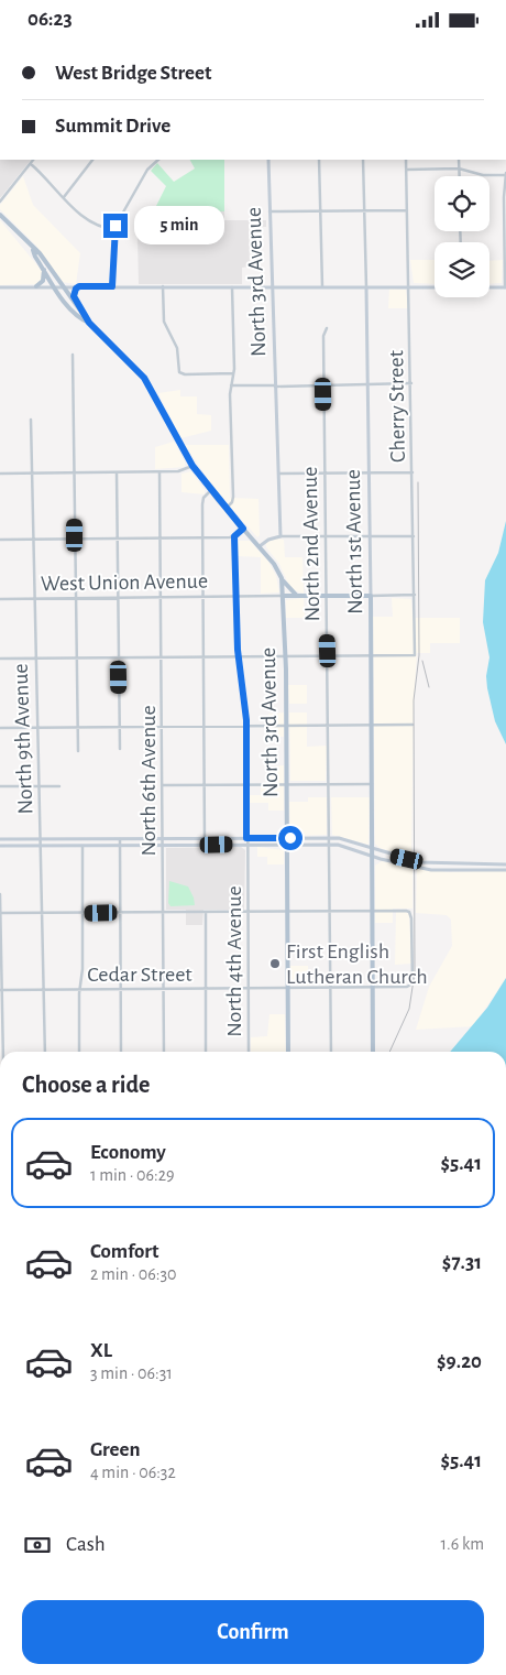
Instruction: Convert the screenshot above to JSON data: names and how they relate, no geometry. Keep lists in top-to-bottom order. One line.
{"streets":{"main road":["North 3rd Avenue","North 1st Avenue"],"street":["Cherry Street","North 2nd Avenue","West Union Avenue","North 9th Avenue","North 6th Avenue","North 4th Avenue","Cedar Street"]},"crossings":[["North 3rd Avenue","West Union Avenue"],["North 3rd Avenue","Cedar Street"],["Cherry Street","North 1st Avenue"],["North 1st Avenue","Cedar Street"],["North 2nd Avenue","Cedar Street"],["West Union Avenue","North 9th Avenue"],["West Union Avenue","North 6th Avenue"],["West Union Avenue","North 4th Avenue"],["North 9th Avenue","Cedar Street"],["North 6th Avenue","Cedar Street"],["North 4th Avenue","Cedar Street"]],"places":["First English Lutheran Church"],"page":{"status":"06:23","banner":["West Bridge Street","Summit Drive"],"bubble":"5 min","heading":"Choose a ride","list":[{"name":"Economy","note":"1 min · 06:29","value":"$5.41"},{"name":"Comfort","note":"2 min · 06:30","value":"$7.31"},{"name":"XL","note":"3 min · 06:31","value":"$9.20"},{"name":"Green","note":"4 min · 06:32","value":"$5.41"}],"pay":["Cash","1.6 km"],"buttons":"Confirm"}}
